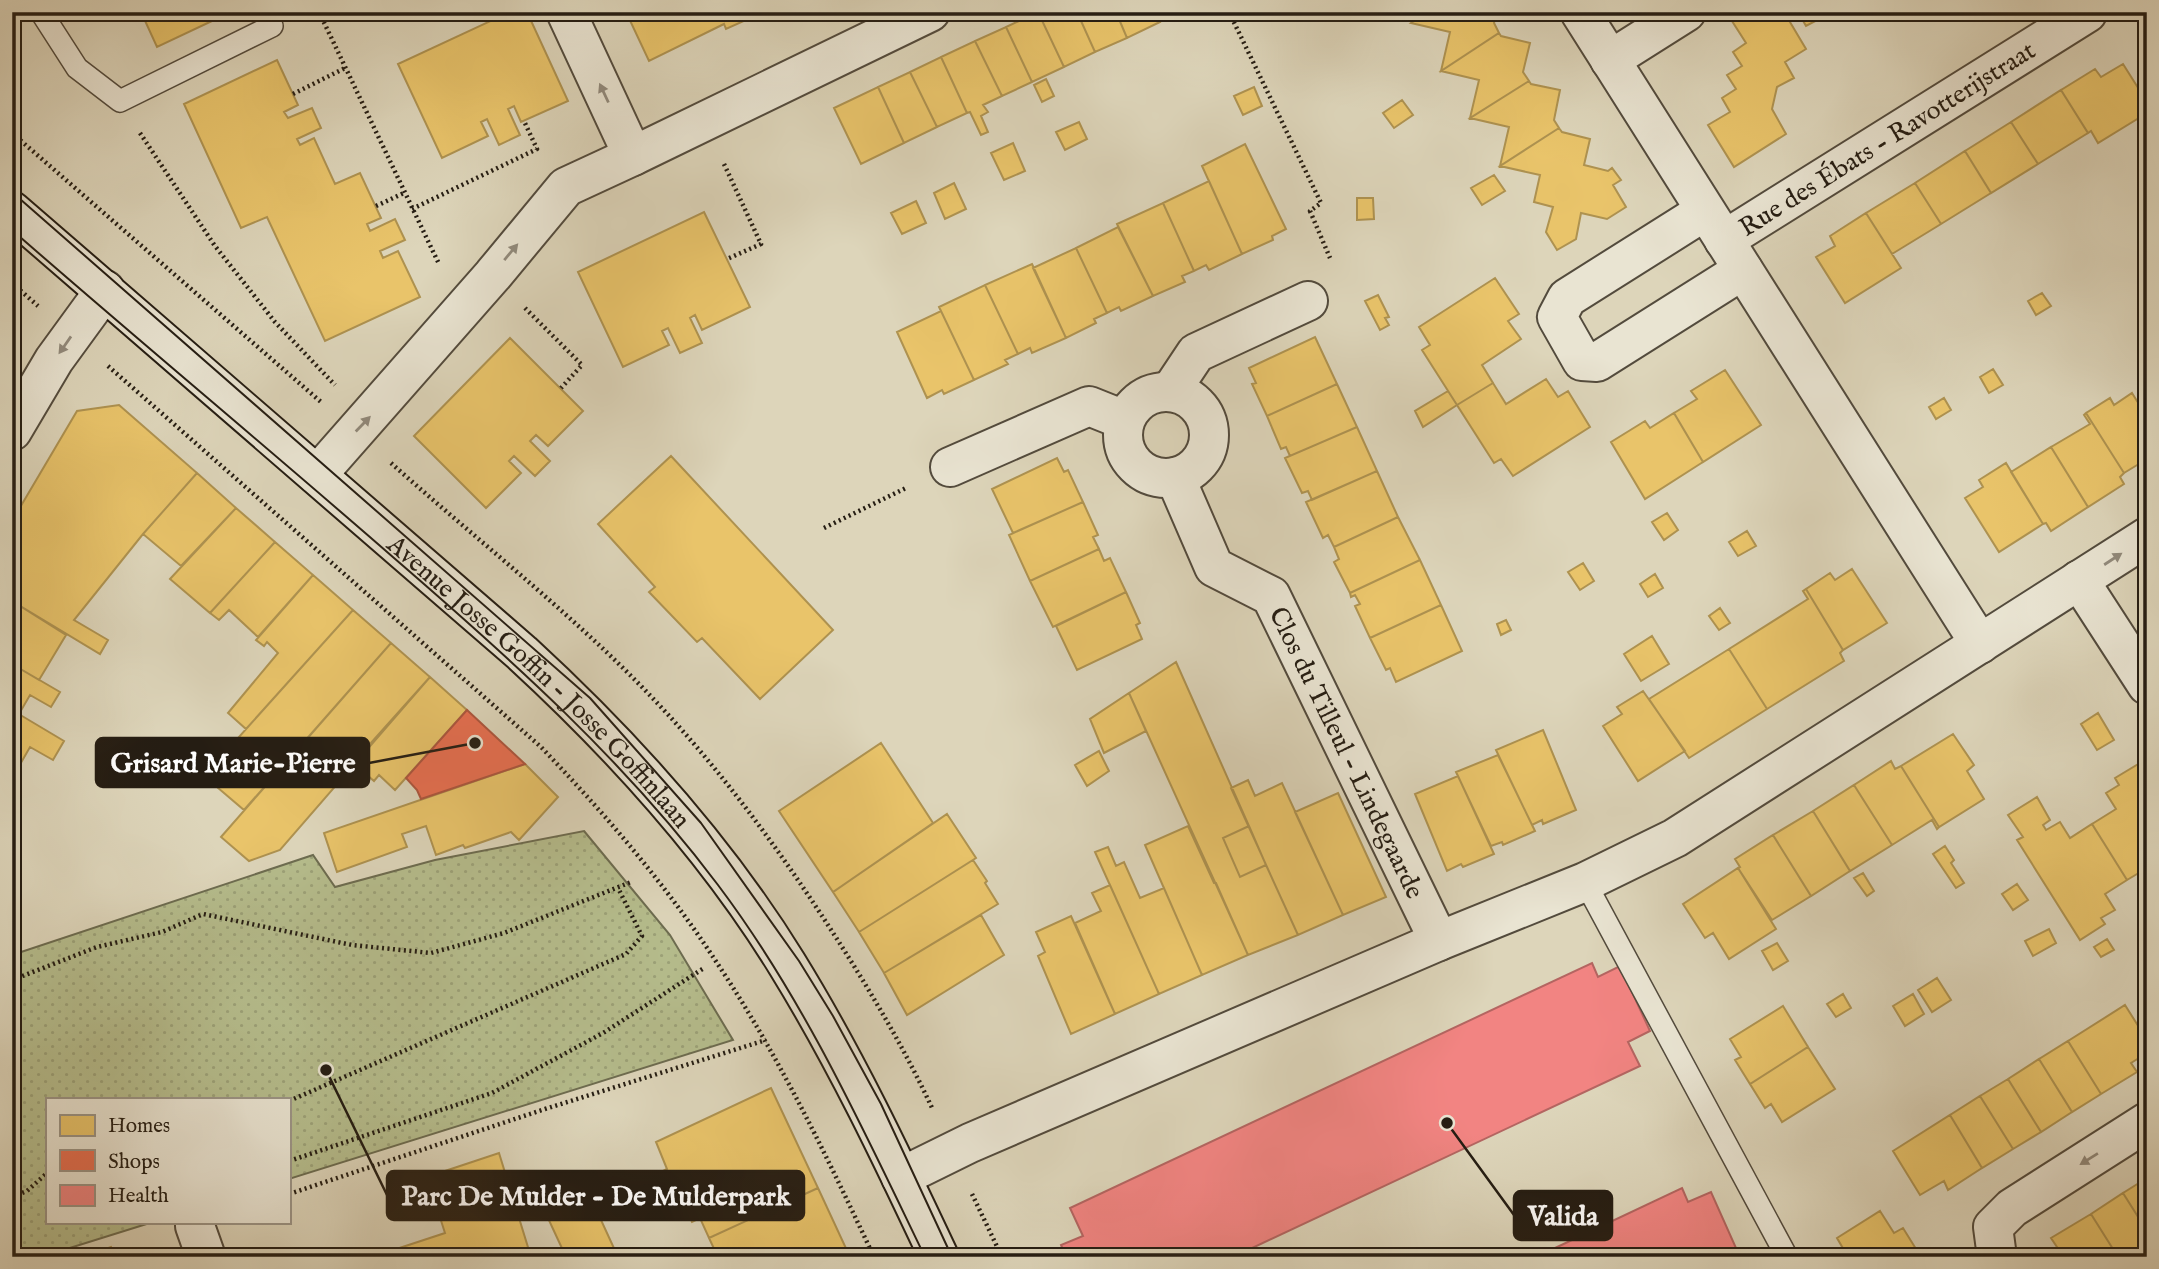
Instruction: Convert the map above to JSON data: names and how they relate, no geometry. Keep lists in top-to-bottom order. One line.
{"streets":{"street":["Rue des Ébats - Ravotterijstraat","Avenue Josse Goffin - Josse Goffinlaan","Clos du Tilleul - Lindegaarde"]},"places":["Grisard Marie-Pierre","Parc De Mulder - De Mulderpark","Valida"],"legend":["Homes","Shops","Health"]}
